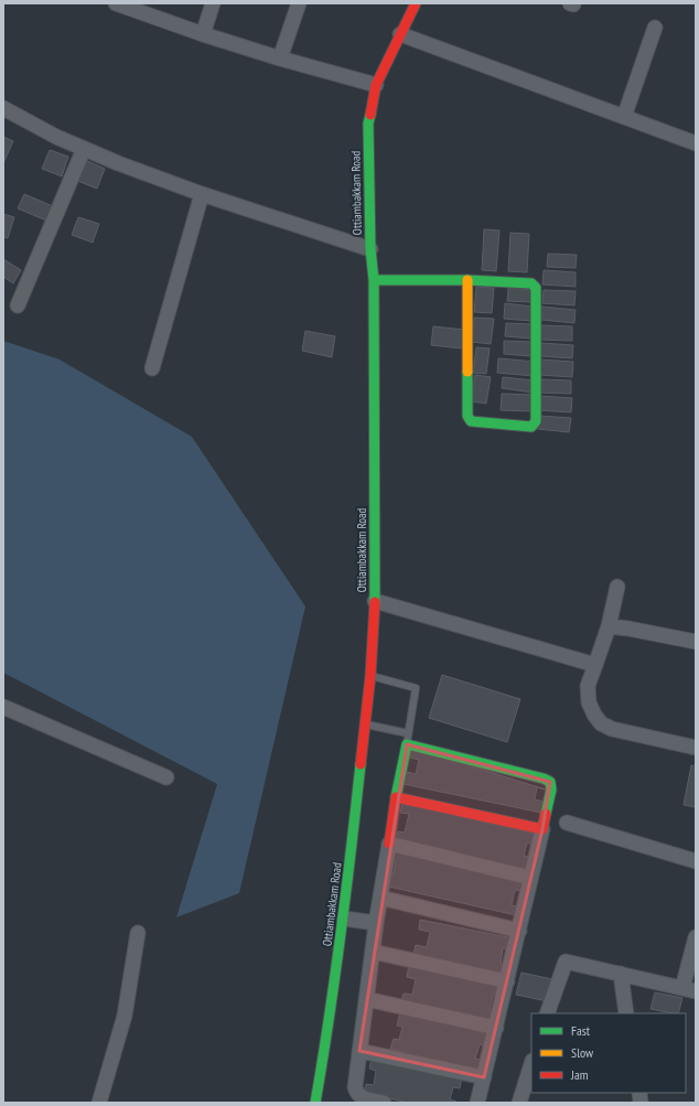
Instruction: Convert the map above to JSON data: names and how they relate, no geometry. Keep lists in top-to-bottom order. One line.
{"streets":{"street":["Ottiambakkam Road"]},"legend":["Fast","Slow","Jam"]}
